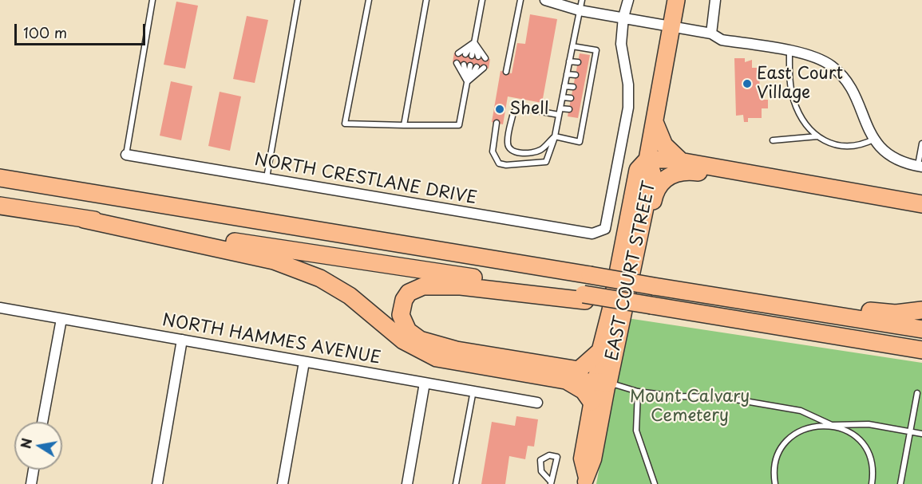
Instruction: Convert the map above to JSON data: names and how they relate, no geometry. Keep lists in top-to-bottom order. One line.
{"streets":{"highway":["EAST COURT STREET"],"street":["NORTH CRESTLANE DRIVE","NORTH HAMMES AVENUE"]},"parks":["Mount Calvary Cemetery"],"places":["East Court Village","Shell"],"scale_bar":"100 m","north":"left"}
